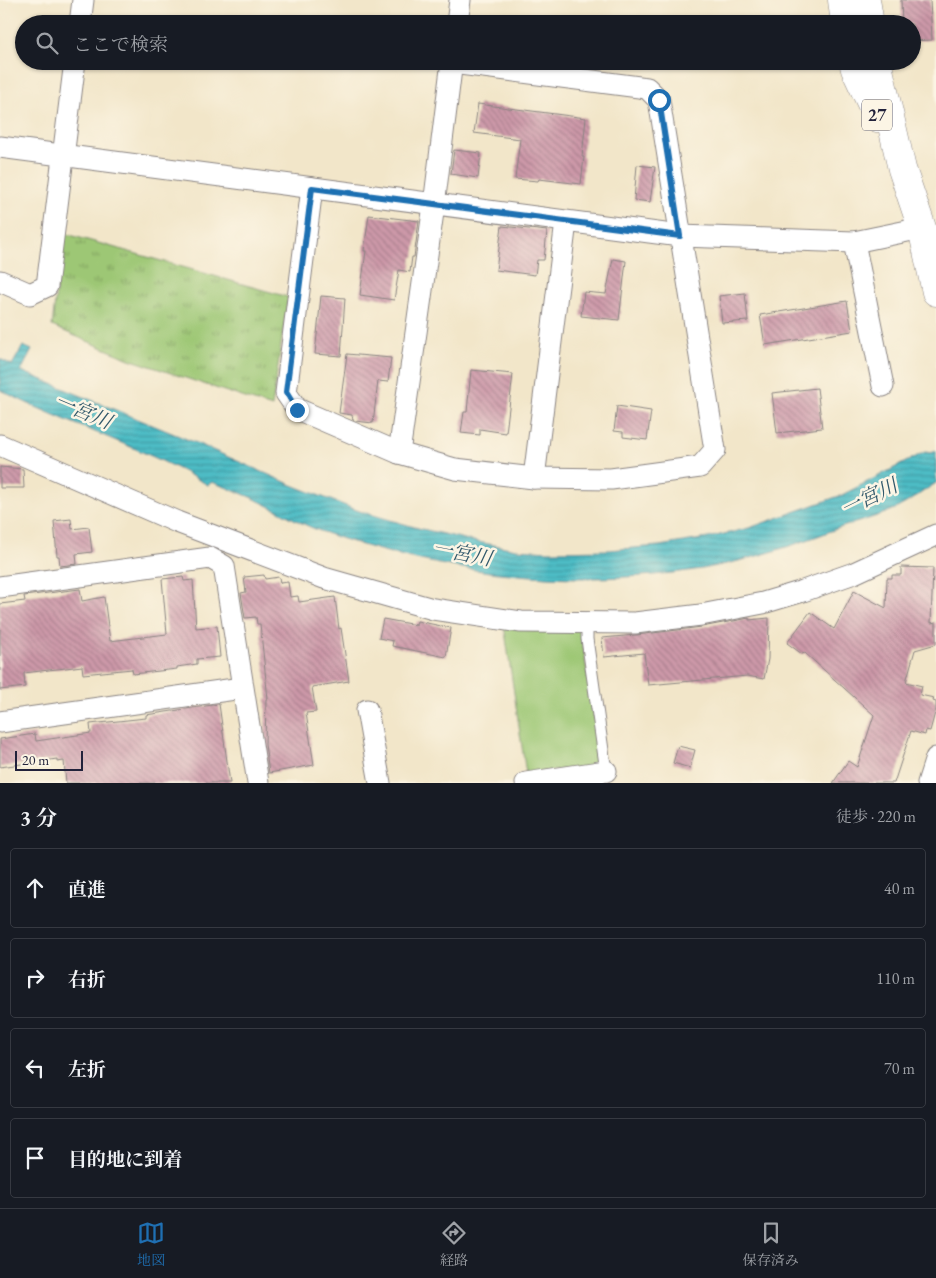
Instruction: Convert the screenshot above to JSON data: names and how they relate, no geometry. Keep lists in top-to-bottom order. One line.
{"streets":{"main road":["27"]},"water":["一宮川"],"scale_bar":"20 m","page":{"search":"ここで検索","scale":"20 m","heading":["3 分","徒歩 · 220 m"],"list":[["直進","40 m"],["右折","110 m"],["左折","70 m"],"目的地に到着"],"nav":["地図","経路","保存済み"]}}
